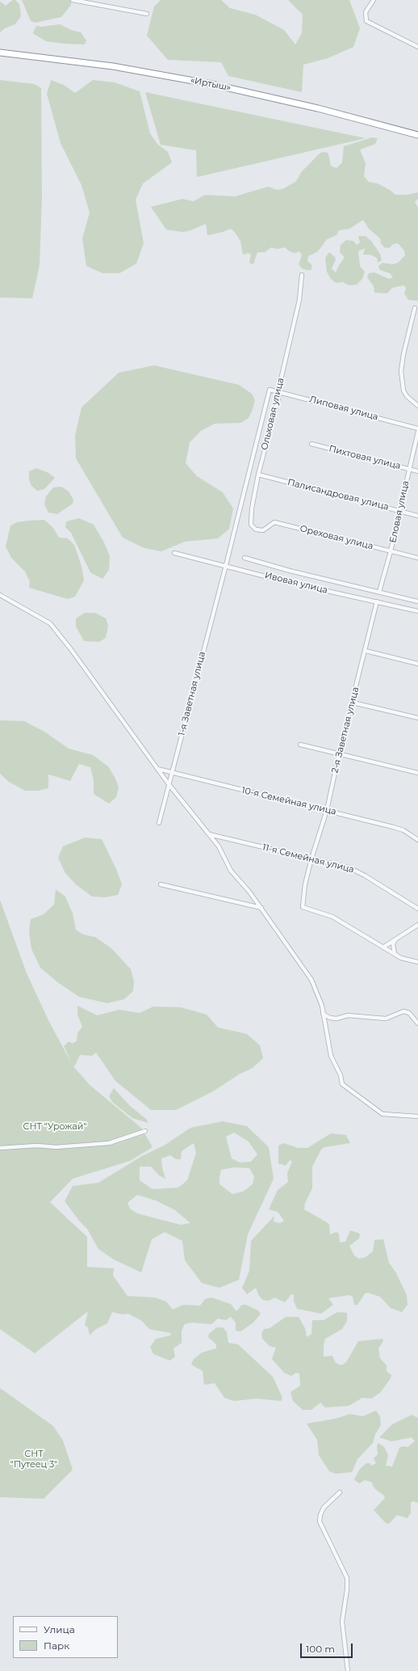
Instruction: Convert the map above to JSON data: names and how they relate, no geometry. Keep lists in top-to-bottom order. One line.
{"streets":{"highway":["«Иртыш»"],"street":["Липовая улица","Ольховая улица","Пихтовая улица","Палисандровая улица","Еловая улица","Ореховая улица","Ивовая улица","1-я Заветная улица","2-я Заветная улица","10-я Семейная улица","11-я Семейная улица"]},"crossings":[["Липовая улица","Ольховая улица"],["Липовая улица","1-я Заветная улица"],["Ольховая улица","Палисандровая улица"],["Ольховая улица","Ореховая улица"],["Пихтовая улица","Еловая улица"],["Палисандровая улица","Еловая улица"],["Еловая улица","Ореховая улица"],["Еловая улица","Ивовая улица"],["Ивовая улица","1-я Заветная улица"],["Ивовая улица","2-я Заветная улица"],["1-я Заветная улица","10-я Семейная улица"],["2-я Заветная улица","10-я Семейная улица"],["2-я Заветная улица","11-я Семейная улица"]],"parks":["СНТ \"Урожай\"","СНТ \"Путеец 3\""],"legend":["Улица","Парк"],"scale_bar":"100 m"}
